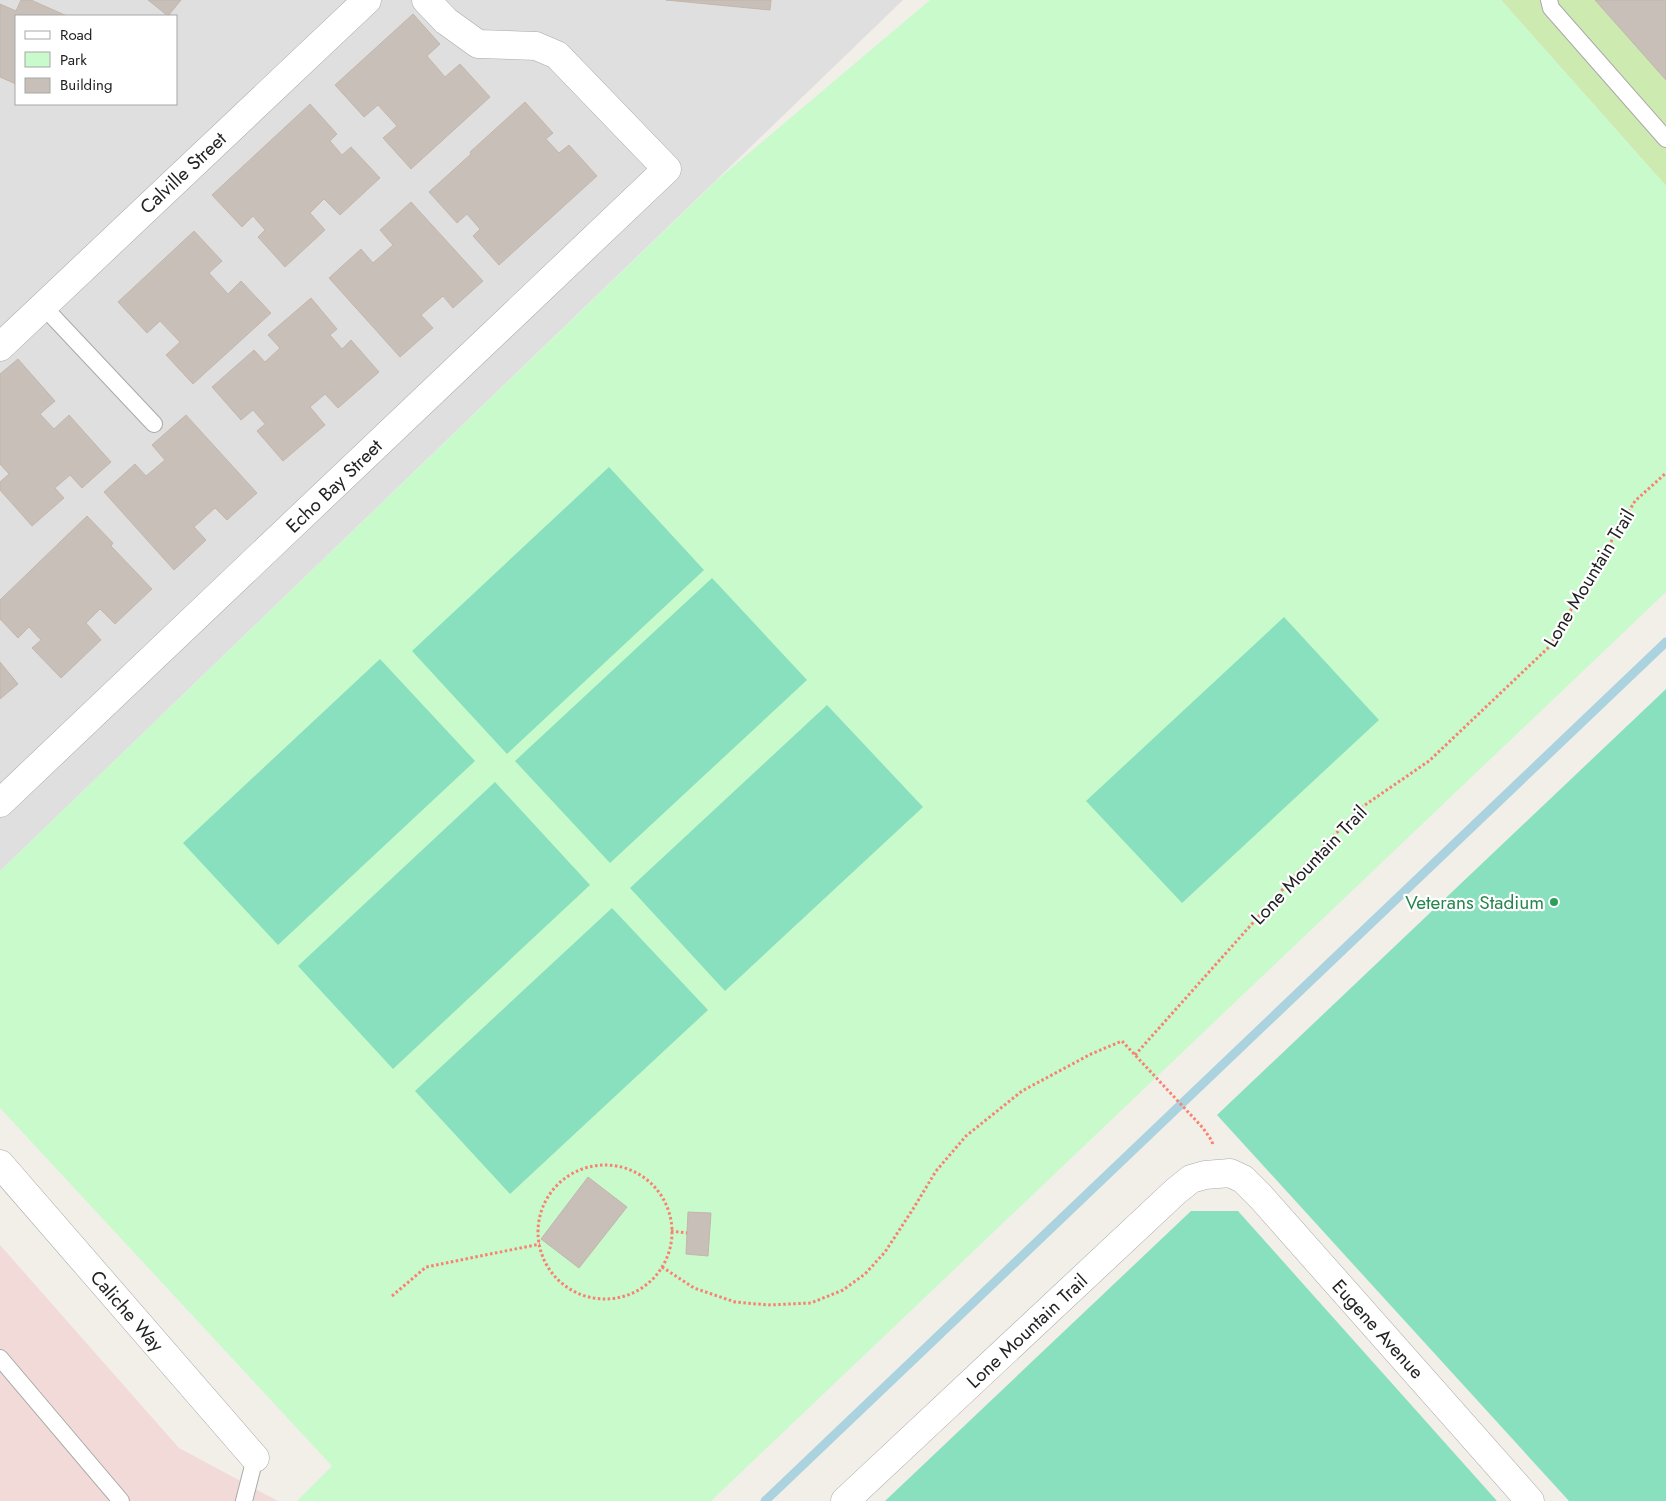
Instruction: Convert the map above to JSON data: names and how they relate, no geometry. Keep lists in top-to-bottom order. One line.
{"streets":{"street":["Calville Street","Echo Bay Street","Lone Mountain Trail","Caliche Way","Eugene Avenue"]},"crossings":[["Lone Mountain Trail","Eugene Avenue"]],"places":["Veterans Stadium"],"legend":["Road","Park","Building"]}
